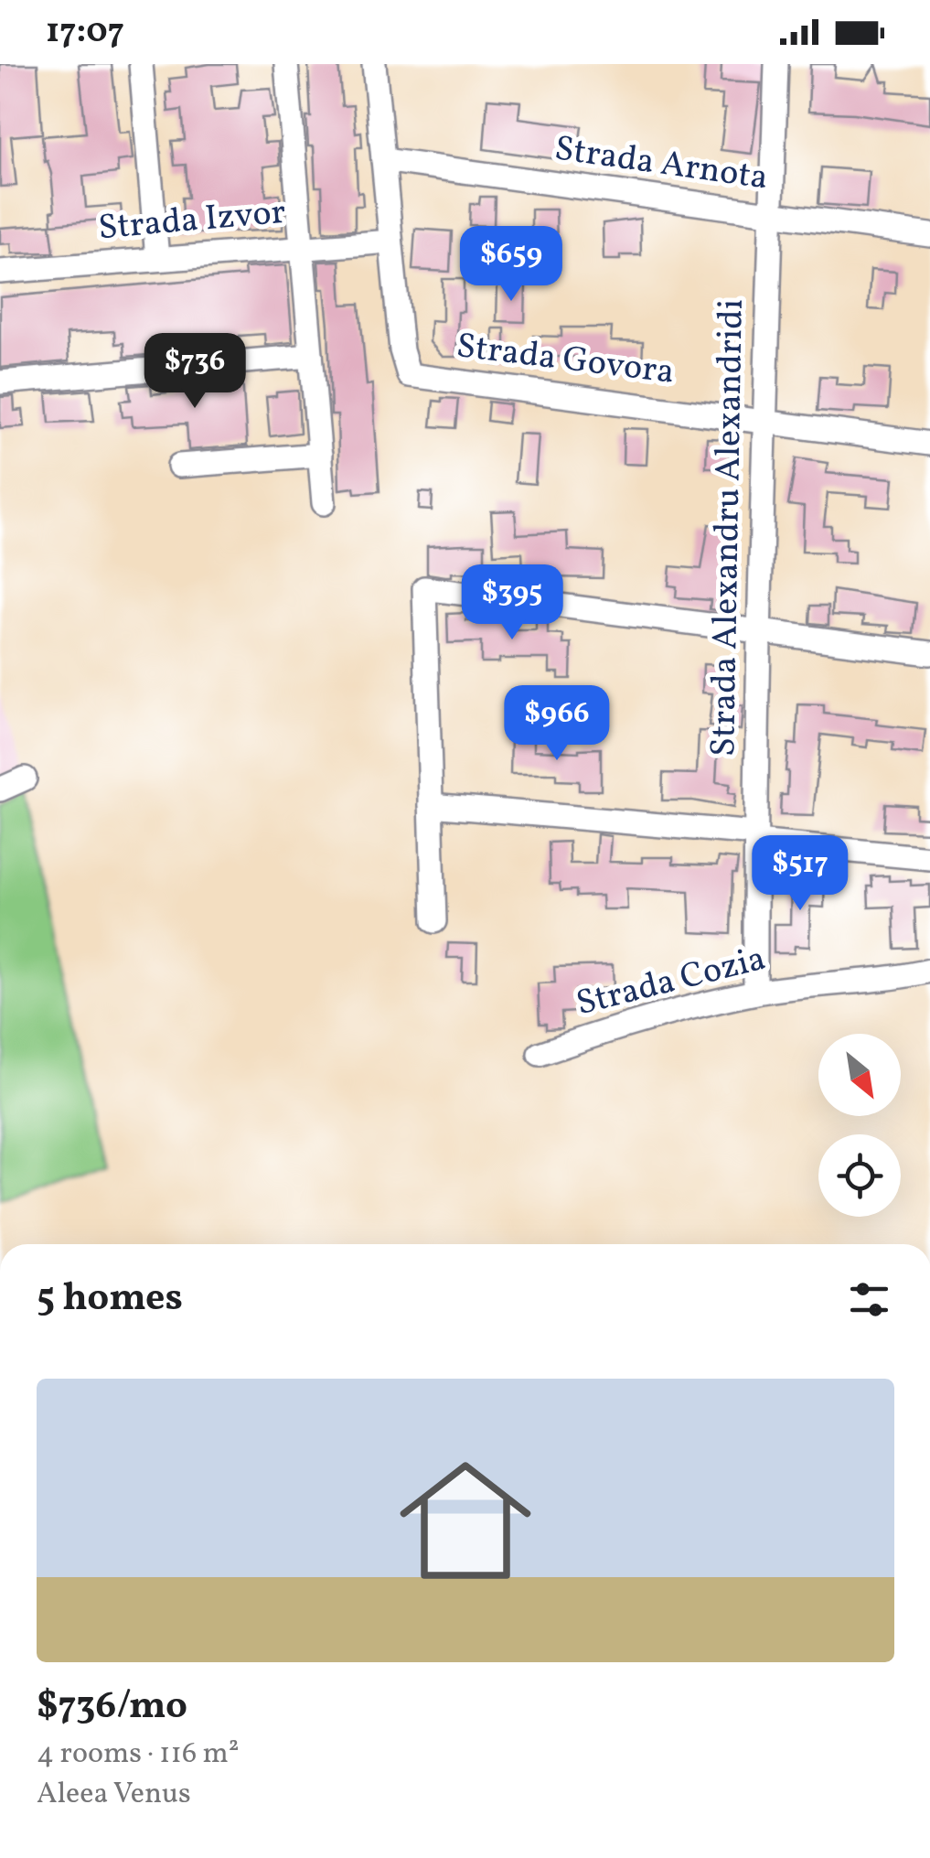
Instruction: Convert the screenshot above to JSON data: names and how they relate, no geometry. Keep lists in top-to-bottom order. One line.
{"streets":{"street":["Strada Arnota","Strada Izvor","Strada Govora","Strada Alexandru Alexandridi","Strada Cozia"]},"crossings":[["Strada Arnota","Strada Alexandru Alexandridi"],["Strada Izvor","Strada Govora"],["Strada Govora","Strada Alexandru Alexandridi"],["Strada Alexandru Alexandridi","Strada Cozia"]],"north":"bottom right","page":{"status":"17:07","price":["$659","$736","$395","$966","$517"],"heading":"5 homes","list":[{"name":"$736/mo","note":"4 rooms · 116 m² · Aleea Venus"}]}}
